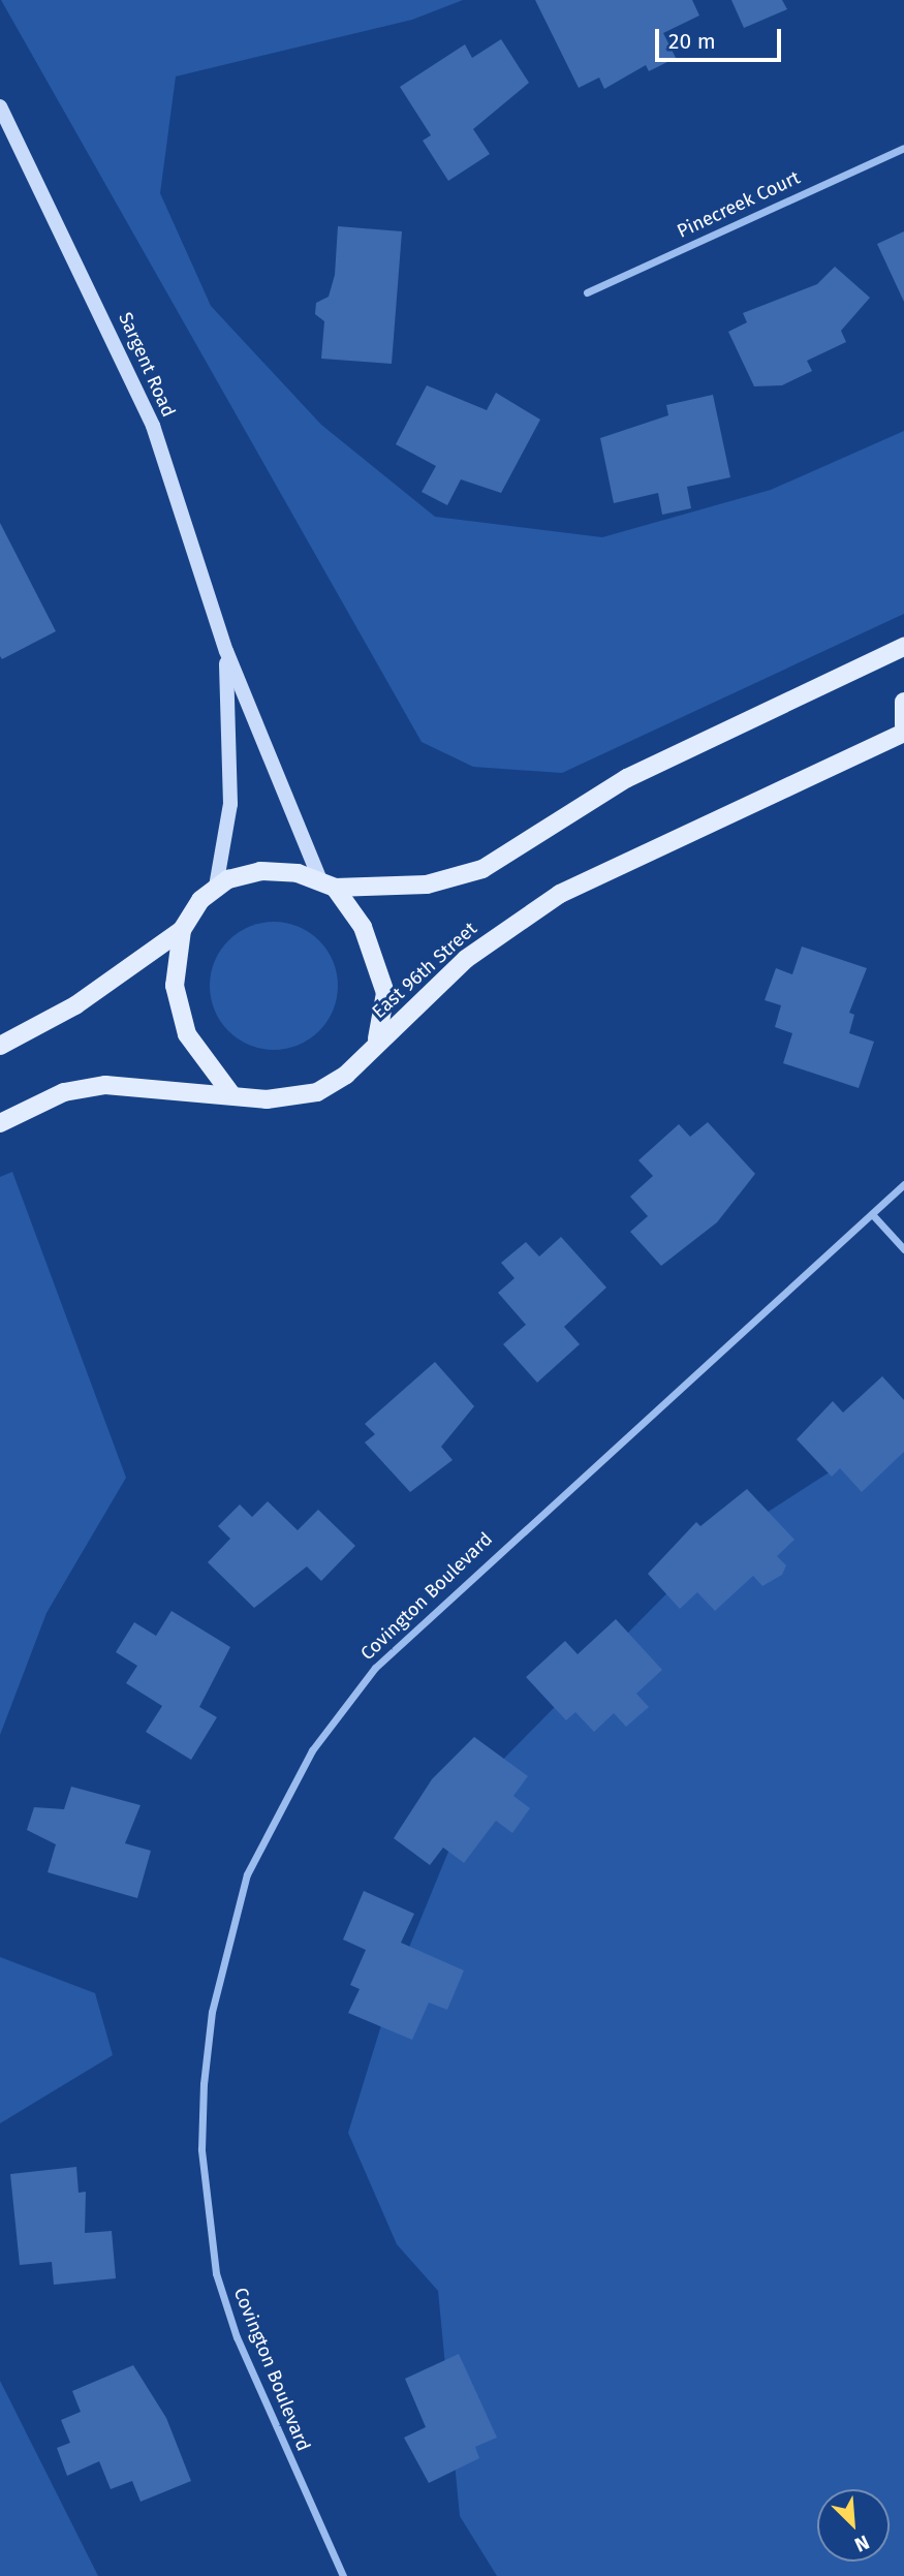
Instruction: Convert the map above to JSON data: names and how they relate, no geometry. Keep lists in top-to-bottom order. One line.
{"streets":{"main road":["East 96th Street"],"street":["Pinecreek Court","Sargent Road","Covington Boulevard"]},"crossings":[["Sargent Road","East 96th Street"]],"scale_bar":"20 m","north":"bottom right"}
